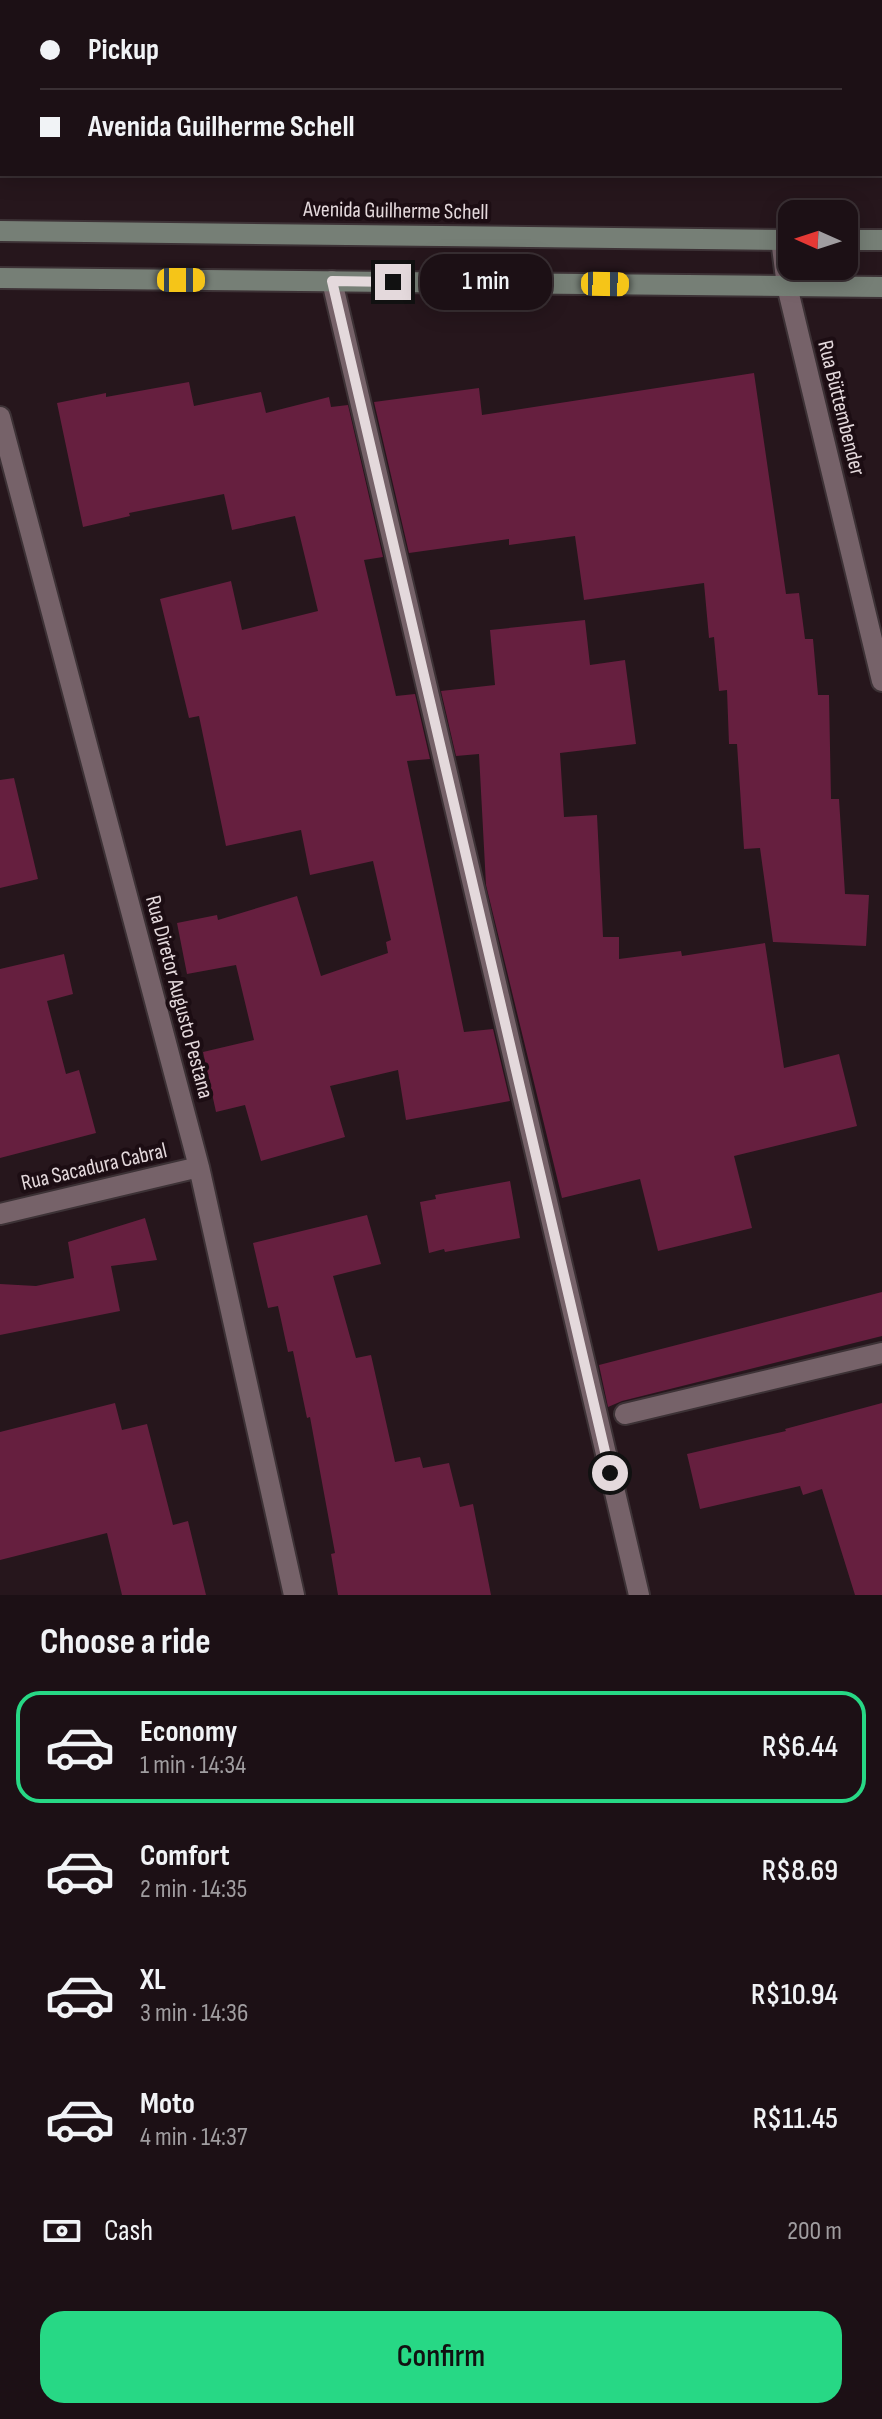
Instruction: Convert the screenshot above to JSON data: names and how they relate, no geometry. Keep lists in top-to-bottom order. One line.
{"streets":{"main road":["Avenida Guilherme Schell"],"street":["Rua Büttembender","Rua Diretor Augusto Pestana","Rua Sacadura Cabral"]},"crossings":[["Rua Diretor Augusto Pestana","Rua Sacadura Cabral"]],"north":"left","page":{"banner":["Pickup","Avenida Guilherme Schell"],"bubble":"1 min","heading":"Choose a ride","list":[{"name":"Economy","note":"1 min · 14:34","value":"R$6.44"},{"name":"Comfort","note":"2 min · 14:35","value":"R$8.69"},{"name":"XL","note":"3 min · 14:36","value":"R$10.94"},{"name":"Moto","note":"4 min · 14:37","value":"R$11.45"}],"pay":["Cash","200 m"],"buttons":"Confirm"}}
